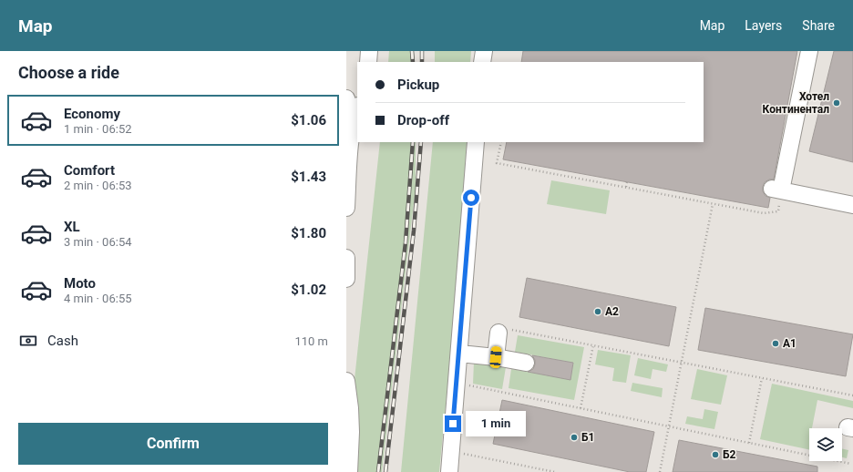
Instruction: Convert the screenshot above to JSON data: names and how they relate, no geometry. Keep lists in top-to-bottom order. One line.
{"places":["Хотел Континентал","А2","А1","Б1","Б2"],"page":{"header":"Map","nav":["Map","Layers","Share"],"heading":"Choose a ride","banner":["Pickup","Drop-off"],"list":[{"name":"Economy","note":"1 min · 06:52","value":"$1.06"},{"name":"Comfort","note":"2 min · 06:53","value":"$1.43"},{"name":"XL","note":"3 min · 06:54","value":"$1.80"},{"name":"Moto","note":"4 min · 06:55","value":"$1.02"}],"pay":["Cash","110 m"],"bubble":"1 min","buttons":"Confirm"}}
